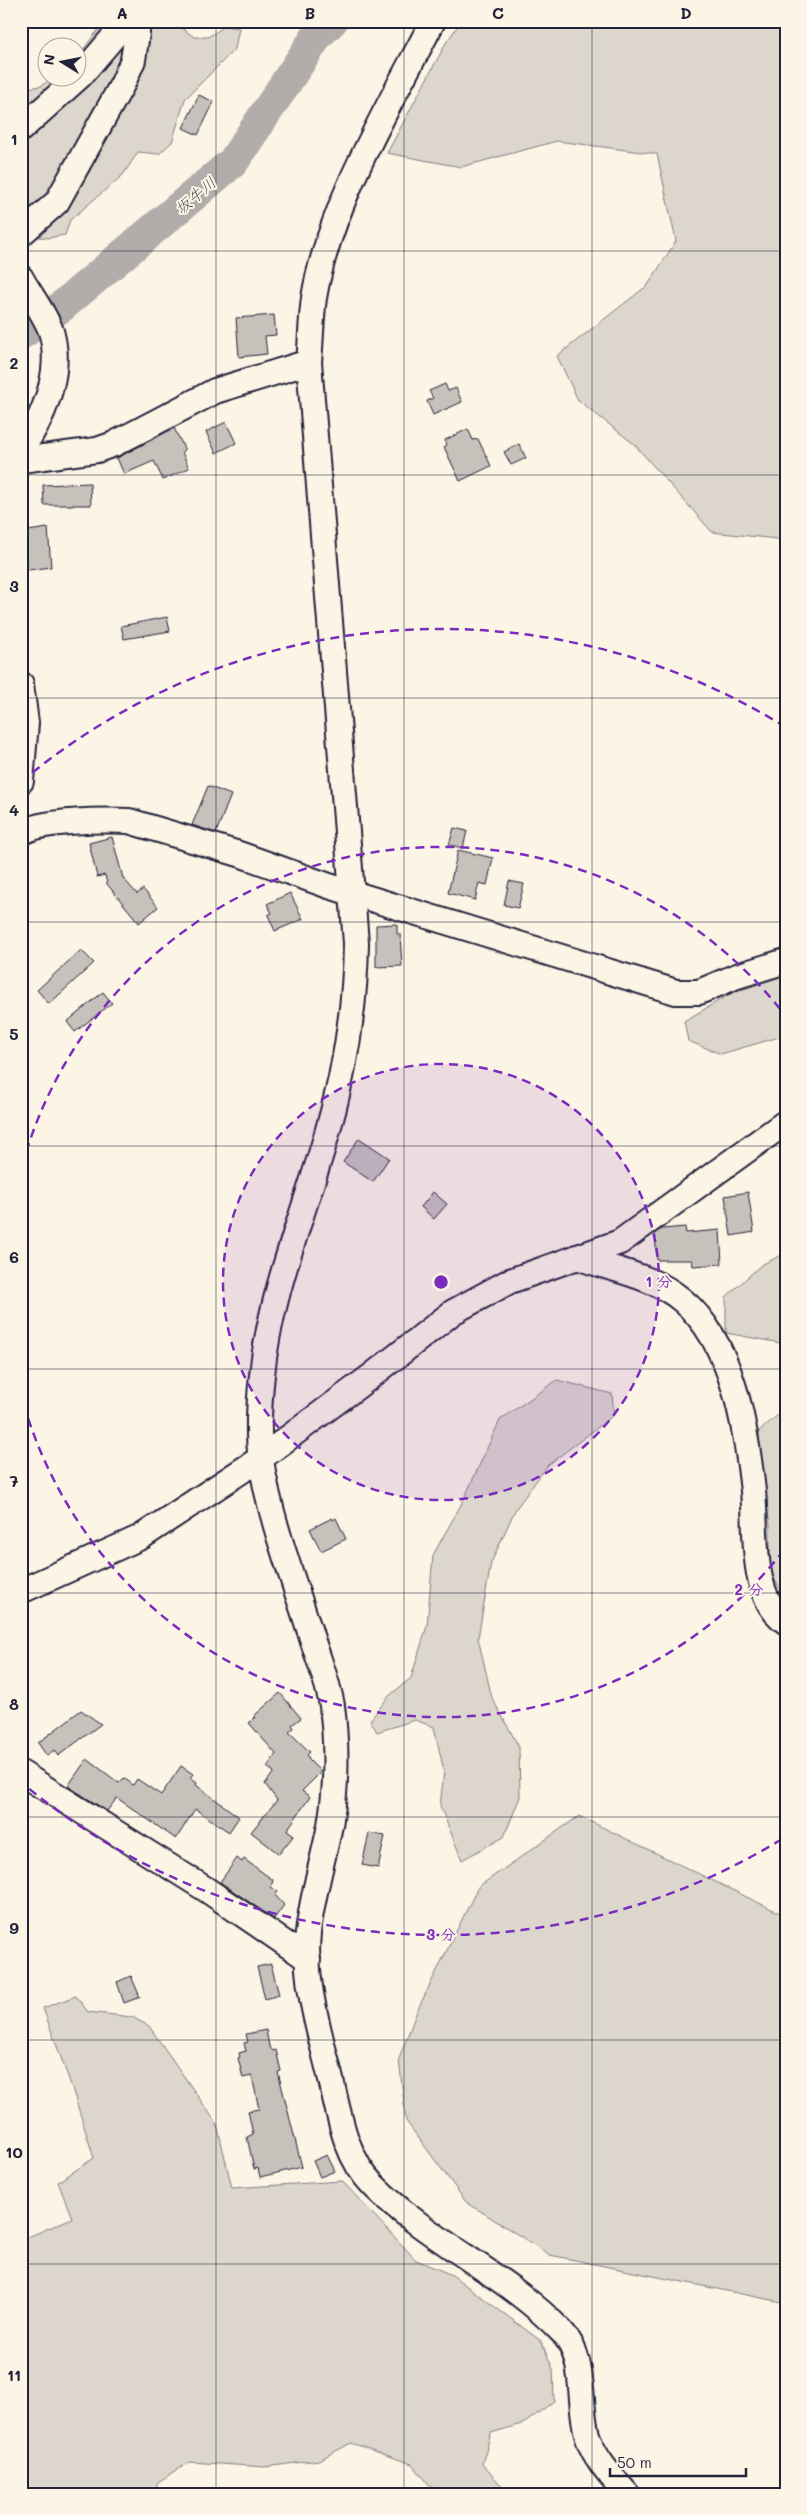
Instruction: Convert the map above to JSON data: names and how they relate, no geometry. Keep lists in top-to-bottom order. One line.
{"water":["坂牛川"],"scale_bar":"50 m","north":"left","grid":{"columns":["A","B","C","D"],"rows":["1","2","3","4","5","6","7","8","9","10","11"]},"rings":["1 分","2 分","3 分"]}
